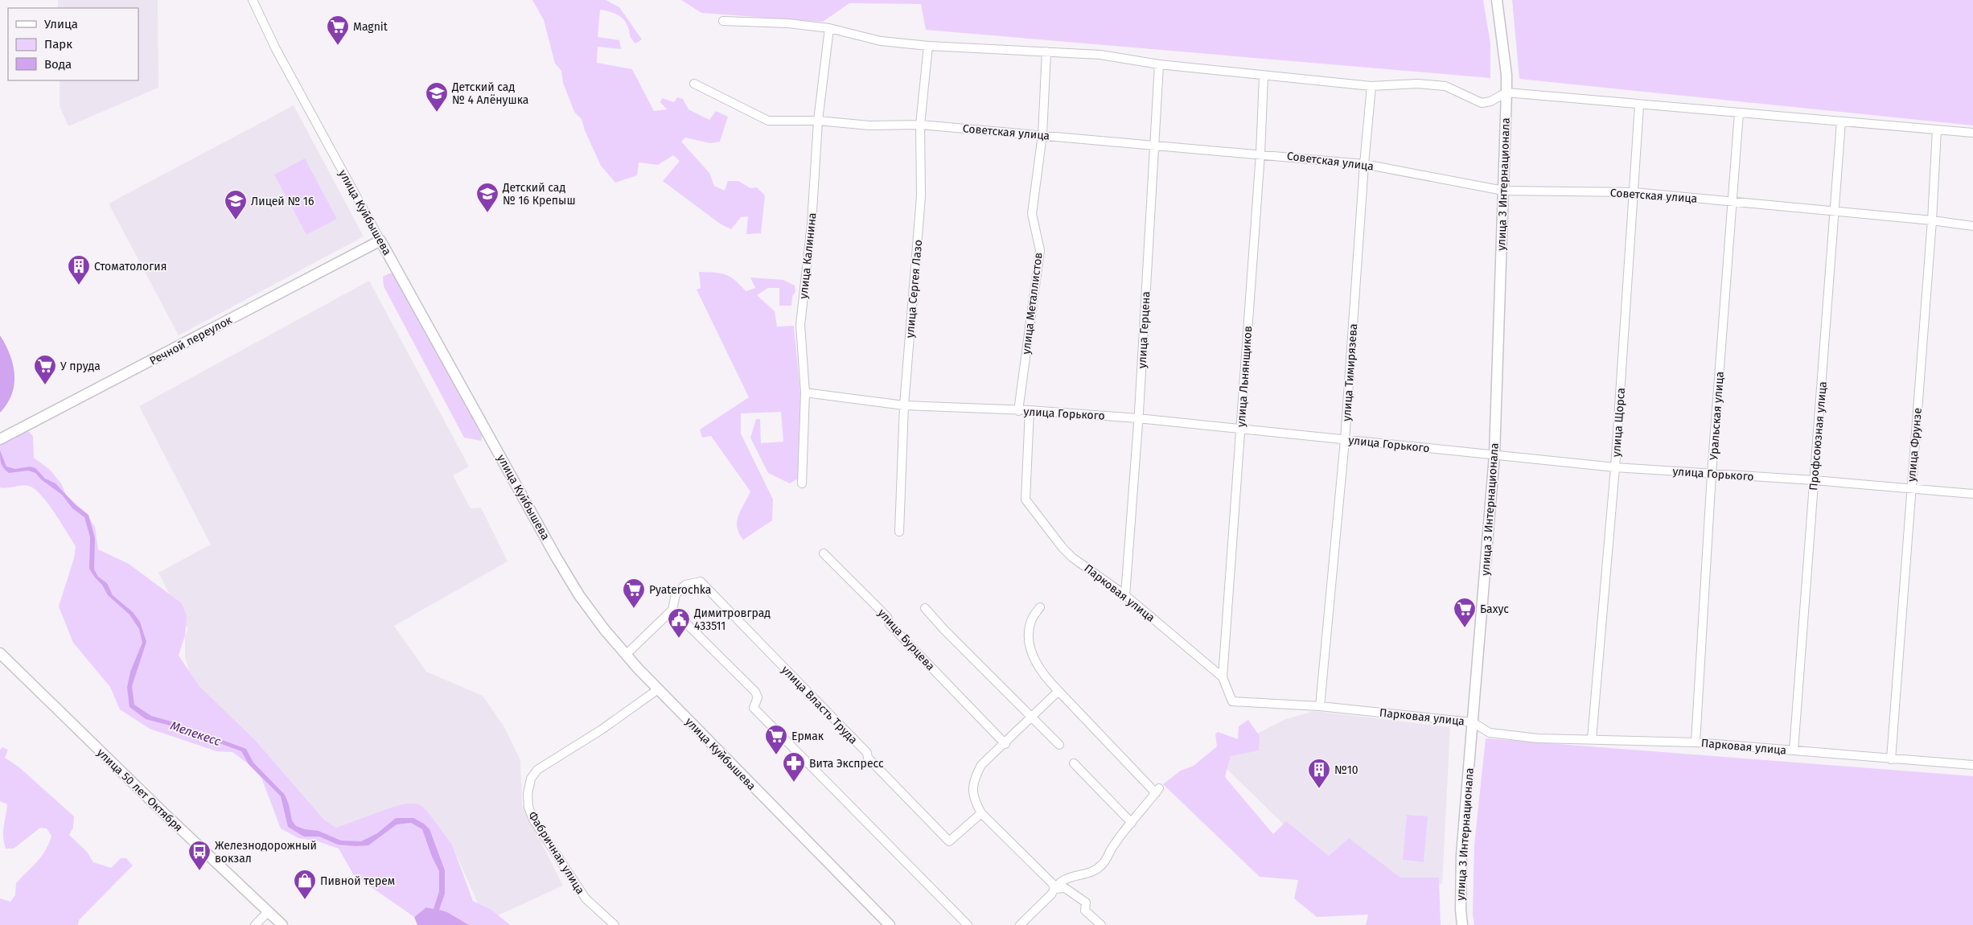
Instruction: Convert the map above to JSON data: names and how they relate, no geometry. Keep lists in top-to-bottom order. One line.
{"streets":{"main road":["улица 3 Интернационала","улица Куйбышева","Речной переулок","улица 50 лет Октября"],"street":["Советская улица","улица Калинина","улица Сергея Лазо","улица Металлистов","улица Герцена","улица Тимирязева","улица Льнянщиков","улица Горького","Уральская улица","улица Щорса","Профсоюзная улица","улица Фрунзе","Парковая улица","улица Бурцева","улица Власть Труда","Фабричная улица"]},"crossings":[["Советская улица","улица 3 Интернационала"],["Советская улица","улица Калинина"],["Советская улица","улица Сергея Лазо"],["Советская улица","улица Металлистов"],["Советская улица","улица Герцена"],["Советская улица","улица Тимирязева"],["Советская улица","улица Льнянщиков"],["Советская улица","Уральская улица"],["Советская улица","улица Щорса"],["Советская улица","Профсоюзная улица"],["Советская улица","улица Фрунзе"],["улица 3 Интернационала","улица Горького"],["улица 3 Интернационала","Парковая улица"],["улица Куйбышева","Речной переулок"],["улица Куйбышева","Фабричная улица"],["улица Калинина","улица Горького"],["улица Сергея Лазо","улица Горького"],["улица Металлистов","улица Горького"],["улица Герцена","улица Горького"],["улица Герцена","Парковая улица"],["улица Тимирязева","улица Горького"],["улица Тимирязева","Парковая улица"],["улица Льнянщиков","улица Горького"],["улица Льнянщиков","Парковая улица"],["улица Горького","Уральская улица"],["улица Горького","улица Щорса"],["улица Горького","Профсоюзная улица"],["улица Горького","улица Фрунзе"],["улица Горького","Парковая улица"],["Уральская улица","Парковая улица"],["улица Щорса","Парковая улица"],["Профсоюзная улица","Парковая улица"],["улица Фрунзе","Парковая улица"]],"water":["Мелекесс"],"places":{"supermarket":["Magnit","У пруда","Pyaterochka","Бахус","Ермак"],"school or university":["Детский сад № 4 Алёнушка","Детский сад № 16 Крепыш","Лицей № 16"],"building":["Стоматология","№10"],"public building":["Димитровград 433511"],"pharmacy":["Вита Экспресс"],"bus stop":["Железнодорожный вокзал"],"shop":["Пивной терем"]},"legend":["Улица","Парк","Вода"]}
